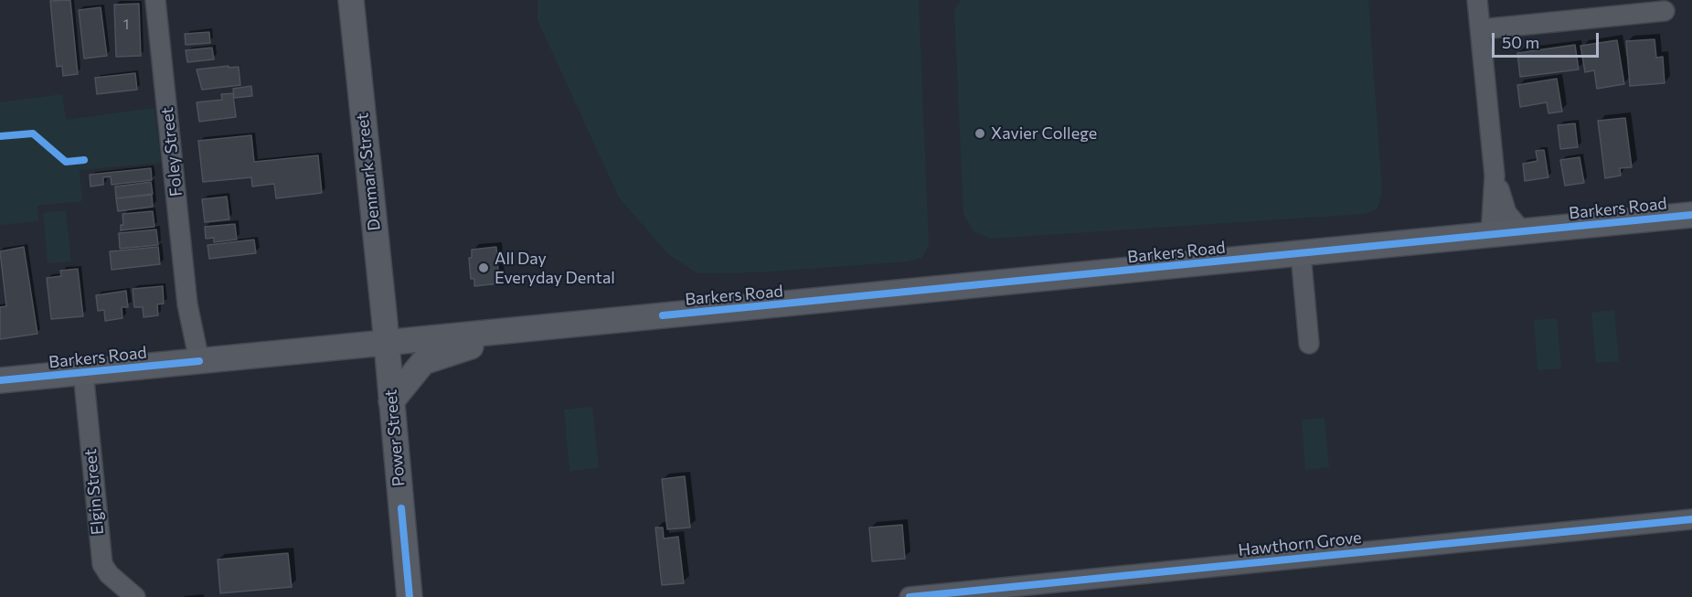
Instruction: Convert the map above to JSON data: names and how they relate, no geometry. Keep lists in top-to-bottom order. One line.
{"streets":{"main road":["Denmark Street","Barkers Road","Power Street"],"street":["Foley Street","Elgin Street","Hawthorn Grove"]},"crossings":[["Foley Street","Barkers Road"],["Denmark Street","Barkers Road"],["Denmark Street","Power Street"],["Barkers Road","Power Street"],["Barkers Road","Elgin Street"]],"places":["Xavier College","All Day Everyday Dental"],"house_numbers":["1"],"scale_bar":"50 m"}
